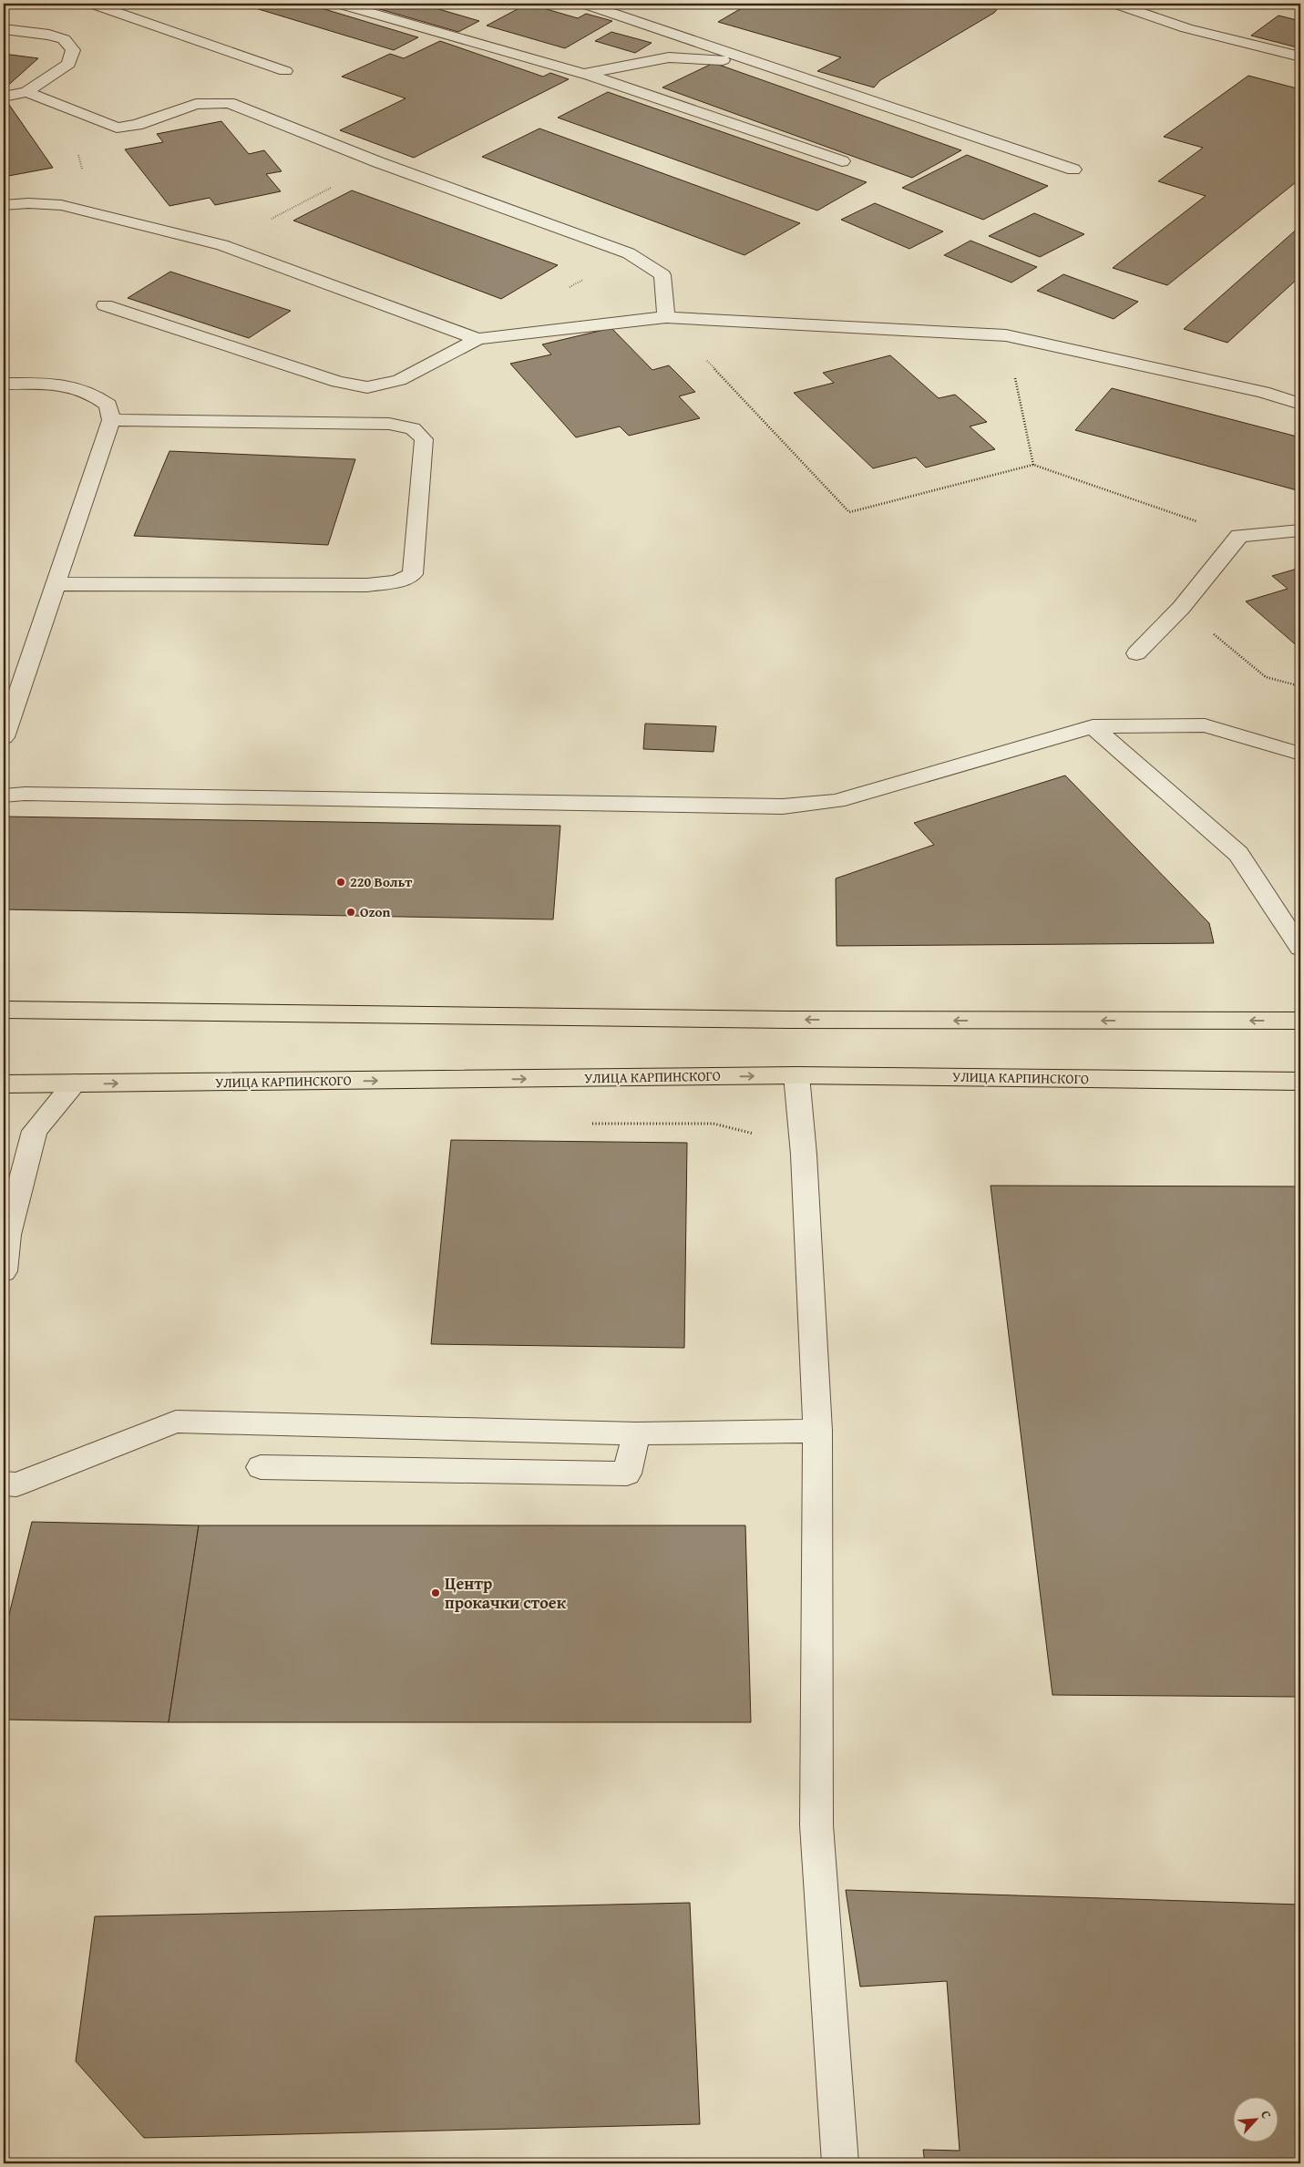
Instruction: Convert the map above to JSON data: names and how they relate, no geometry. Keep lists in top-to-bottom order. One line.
{"streets":{"main road":["УЛИЦА КАРПИНСКОГО"]},"places":["220 Вольт","Ozon","Центр прокачки стоек"],"north":"top right"}
